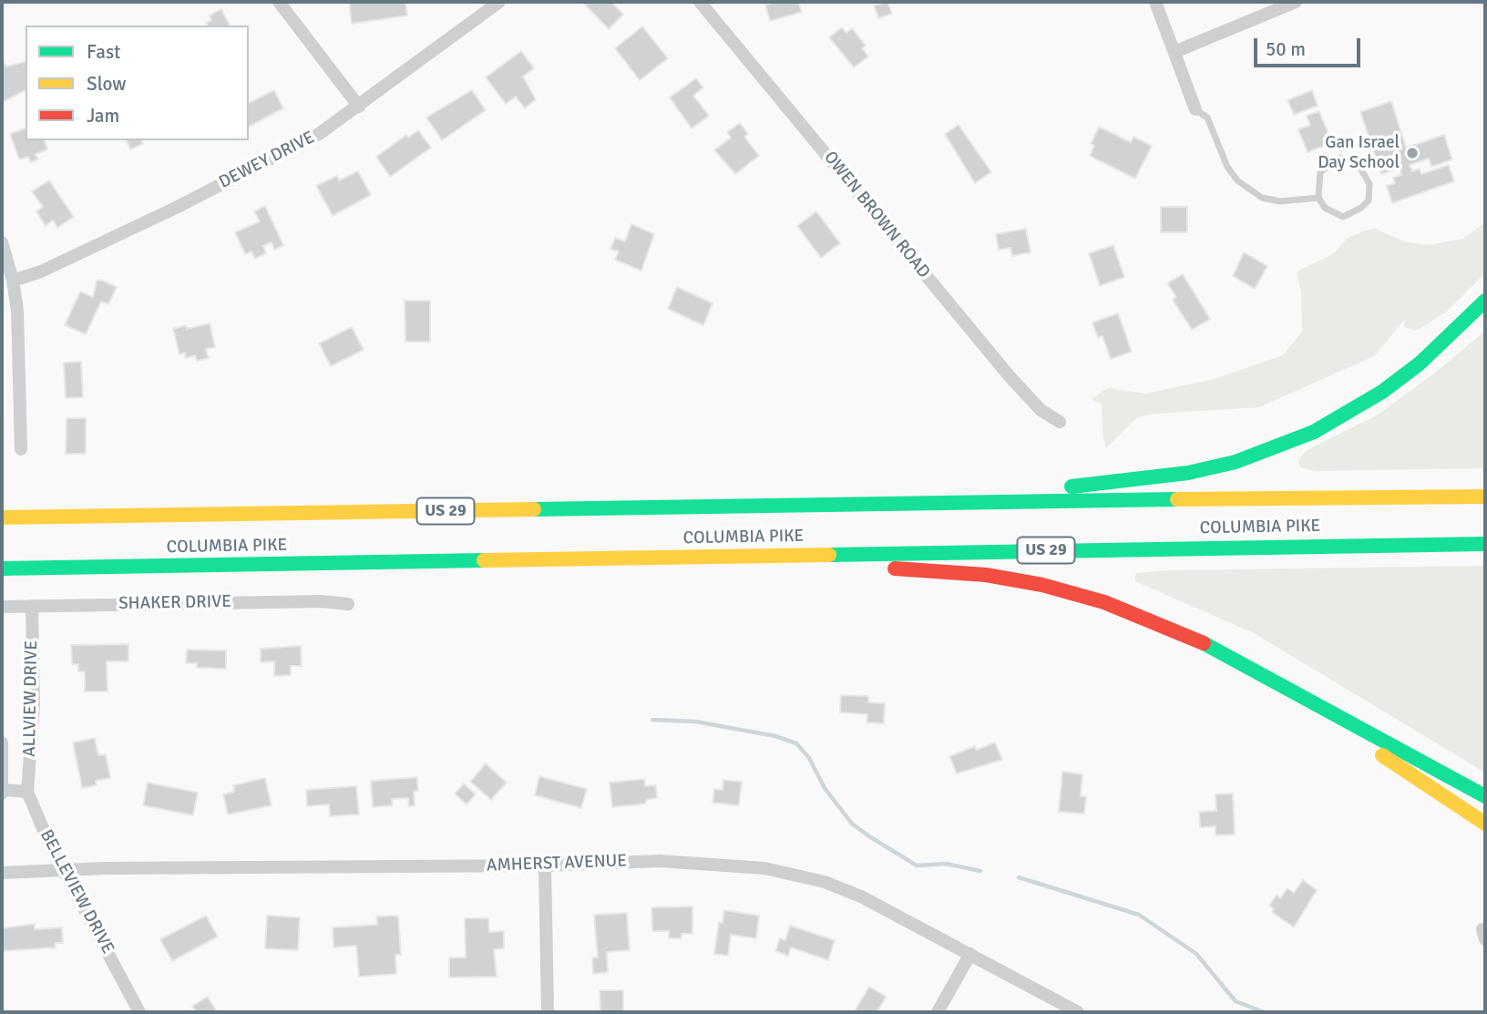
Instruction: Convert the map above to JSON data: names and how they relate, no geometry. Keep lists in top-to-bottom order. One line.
{"streets":{"highway":["US 29","COLUMBIA PIKE"],"street":["DEWEY DRIVE","OWEN BROWN ROAD","SHAKER DRIVE","ALLVIEW DRIVE","AMHERST AVENUE","BELLEVIEW DRIVE"]},"crossings":[["SHAKER DRIVE","ALLVIEW DRIVE"],["ALLVIEW DRIVE","BELLEVIEW DRIVE"],["AMHERST AVENUE","BELLEVIEW DRIVE"]],"places":["Gan Israel Day School"],"legend":["Fast","Slow","Jam"],"scale_bar":"50 m"}
